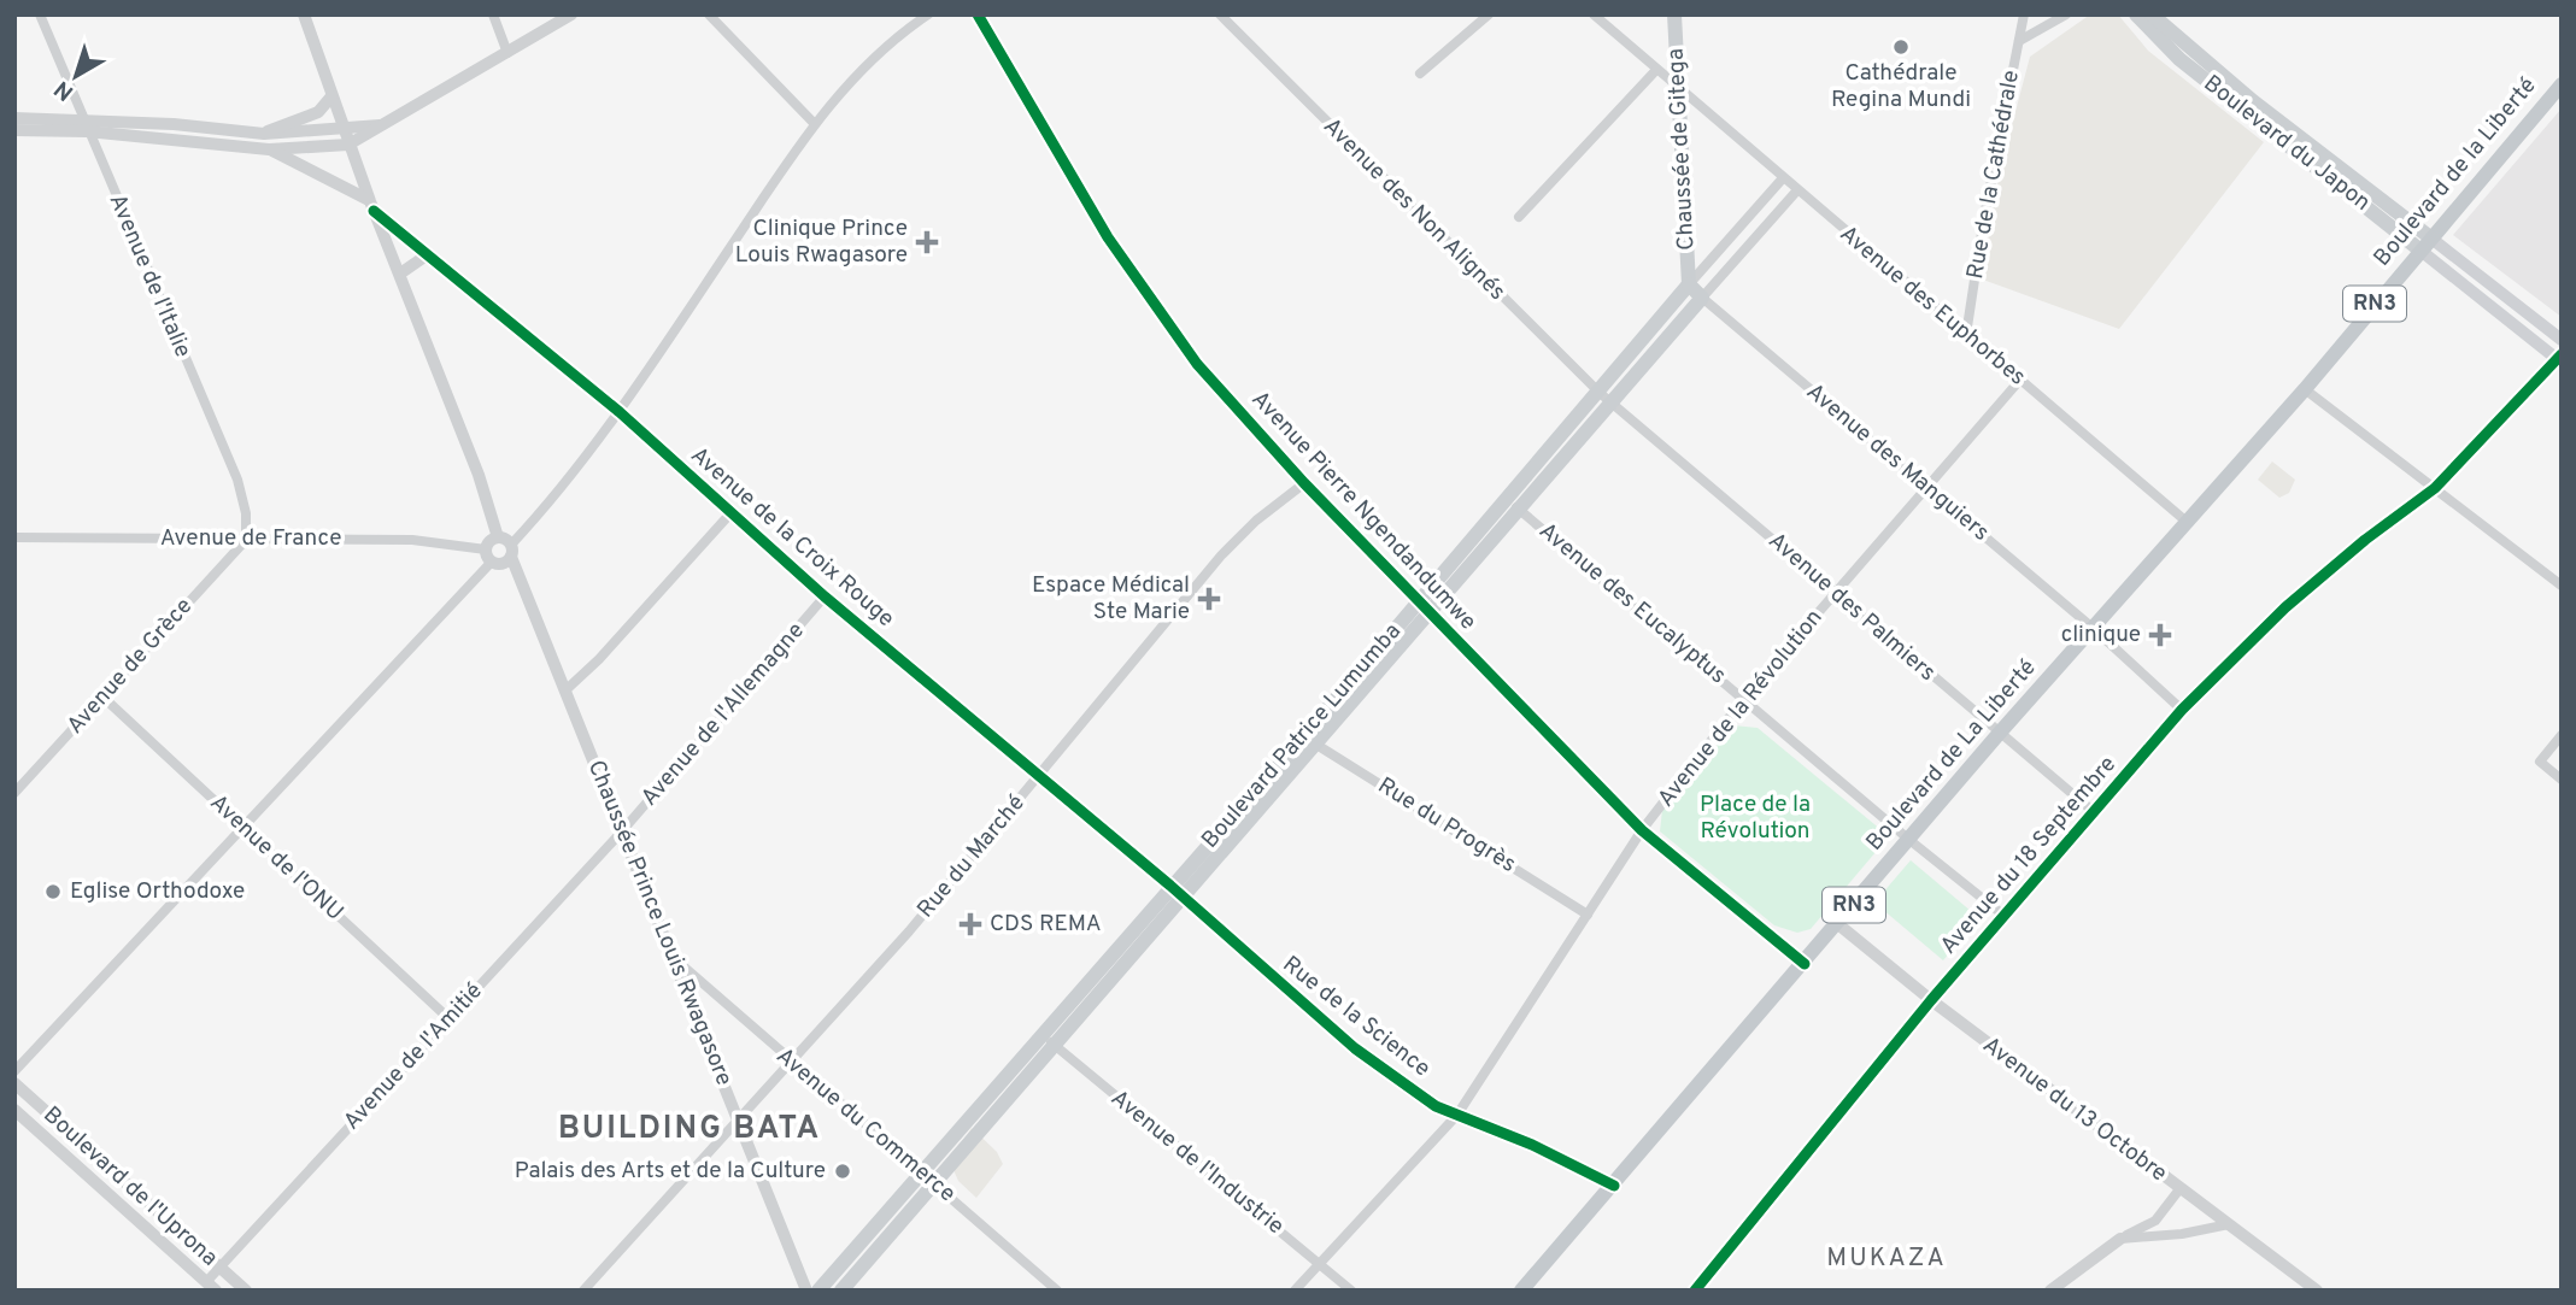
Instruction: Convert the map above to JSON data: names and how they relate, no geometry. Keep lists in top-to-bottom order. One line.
{"streets":{"highway":["Boulevard de la Liberté","RN3","Boulevard de La Liberté"],"main road":["Boulevard du Japon","Chaussée de Gitega","Boulevard Patrice Lumumba"],"street":["Rue de la Cathédrale","Avenue des Non Alignés","Avenue de l'Italie","Avenue des Euphorbes","Avenue des Manguiers","Avenue Pierre Ngendandumwe","Avenue de la Croix Rouge","Avenue de France","Avenue des Eucalyptus","Avenue des Palmiers","Avenue de Grèce","Avenue de la Révolution","Avenue de l'Allemagne","Rue du Progrès","Avenue du 18 Septembre","Rue du Marché","Avenue de l'ONU","Chaussée Prince Louis Rwagasore","Rue de la Science","Avenue de l'Amitié","Avenue du 13 Octobre","Avenue du Commerce","Avenue de l'Industrie","Boulevard de l'Uprona"]},"crossings":[["Boulevard du Japon","Boulevard de la Liberté"],["Boulevard du Japon","Avenue du 18 Septembre"],["Chaussée de Gitega","Avenue des Euphorbes"],["Chaussée de Gitega","Boulevard Patrice Lumumba"],["Boulevard de la Liberté","Avenue des Euphorbes"],["Boulevard de la Liberté","Boulevard de La Liberté"],["Rue de la Cathédrale","Avenue des Euphorbes"],["Avenue des Non Alignés","Avenue des Palmiers"],["Avenue des Non Alignés","Boulevard Patrice Lumumba"],["Avenue de l'Italie","Avenue de France"],["Avenue de l'Italie","Avenue de Grèce"],["Avenue des Euphorbes","Avenue de la Révolution"],["Avenue des Euphorbes","Boulevard Patrice Lumumba"],["Avenue des Euphorbes","Boulevard de La Liberté"],["Avenue des Manguiers","Avenue de la Révolution"],["Avenue des Manguiers","Boulevard Patrice Lumumba"],["Avenue des Manguiers","Boulevard de La Liberté"],["Avenue des Manguiers","Avenue du 18 Septembre"],["Avenue Pierre Ngendandumwe","Avenue de la Révolution"],["Avenue Pierre Ngendandumwe","Boulevard Patrice Lumumba"],["Avenue Pierre Ngendandumwe","Boulevard de La Liberté"],["Avenue Pierre Ngendandumwe","Rue du Marché"],["Avenue de la Croix Rouge","Avenue de l'Allemagne"],["Avenue de la Croix Rouge","Boulevard Patrice Lumumba"],["Avenue de la Croix Rouge","Rue du Marché"],["Avenue de la Croix Rouge","Rue de la Science"],["Avenue de France","Avenue de Grèce"],["Avenue des Eucalyptus","Avenue de la Révolution"],["Avenue des Eucalyptus","Boulevard Patrice Lumumba"],["Avenue des Eucalyptus","Boulevard de La Liberté"],["Avenue des Eucalyptus","Avenue du 18 Septembre"],["Avenue des Palmiers","Avenue de la Révolution"],["Avenue des Palmiers","Boulevard Patrice Lumumba"],["Avenue des Palmiers","Boulevard de La Liberté"],["Avenue des Palmiers","Avenue du 18 Septembre"],["Avenue de Grèce","Avenue de l'ONU"],["Avenue de la Révolution","Rue du Progrès"],["Avenue de la Révolution","Rue de la Science"],["Avenue de la Révolution","Avenue de l'Industrie"],["Avenue de l'Allemagne","Chaussée Prince Louis Rwagasore"],["Avenue de l'Allemagne","Avenue de l'Amitié"],["Boulevard Patrice Lumumba","Rue du Progrès"],["Boulevard Patrice Lumumba","Rue de la Science"],["Boulevard Patrice Lumumba","Avenue du Commerce"],["Boulevard Patrice Lumumba","Avenue de l'Industrie"],["Boulevard de La Liberté","Rue de la Science"],["Boulevard de La Liberté","Avenue du 13 Octobre"],["Avenue du 18 Septembre","Avenue du 13 Octobre"],["Rue du Marché","Chaussée Prince Louis Rwagasore"],["Rue du Marché","Avenue du Commerce"],["Avenue de l'ONU","Avenue de l'Amitié"],["Chaussée Prince Louis Rwagasore","Avenue de l'Amitié"],["Chaussée Prince Louis Rwagasore","Avenue du Commerce"],["Avenue de l'Amitié","Boulevard de l'Uprona"]],"districts":["BUILDING BATA","MUKAZA"],"parks":["Place de la Révolution"],"places":{"other":["Cathédrale Regina Mundi","Eglise Orthodoxe","Palais des Arts et de la Culture"],"health":["Clinique Prince Louis Rwagasore","Espace Médical Ste Marie","clinique","CDS REMA"]},"north":"bottom left"}
